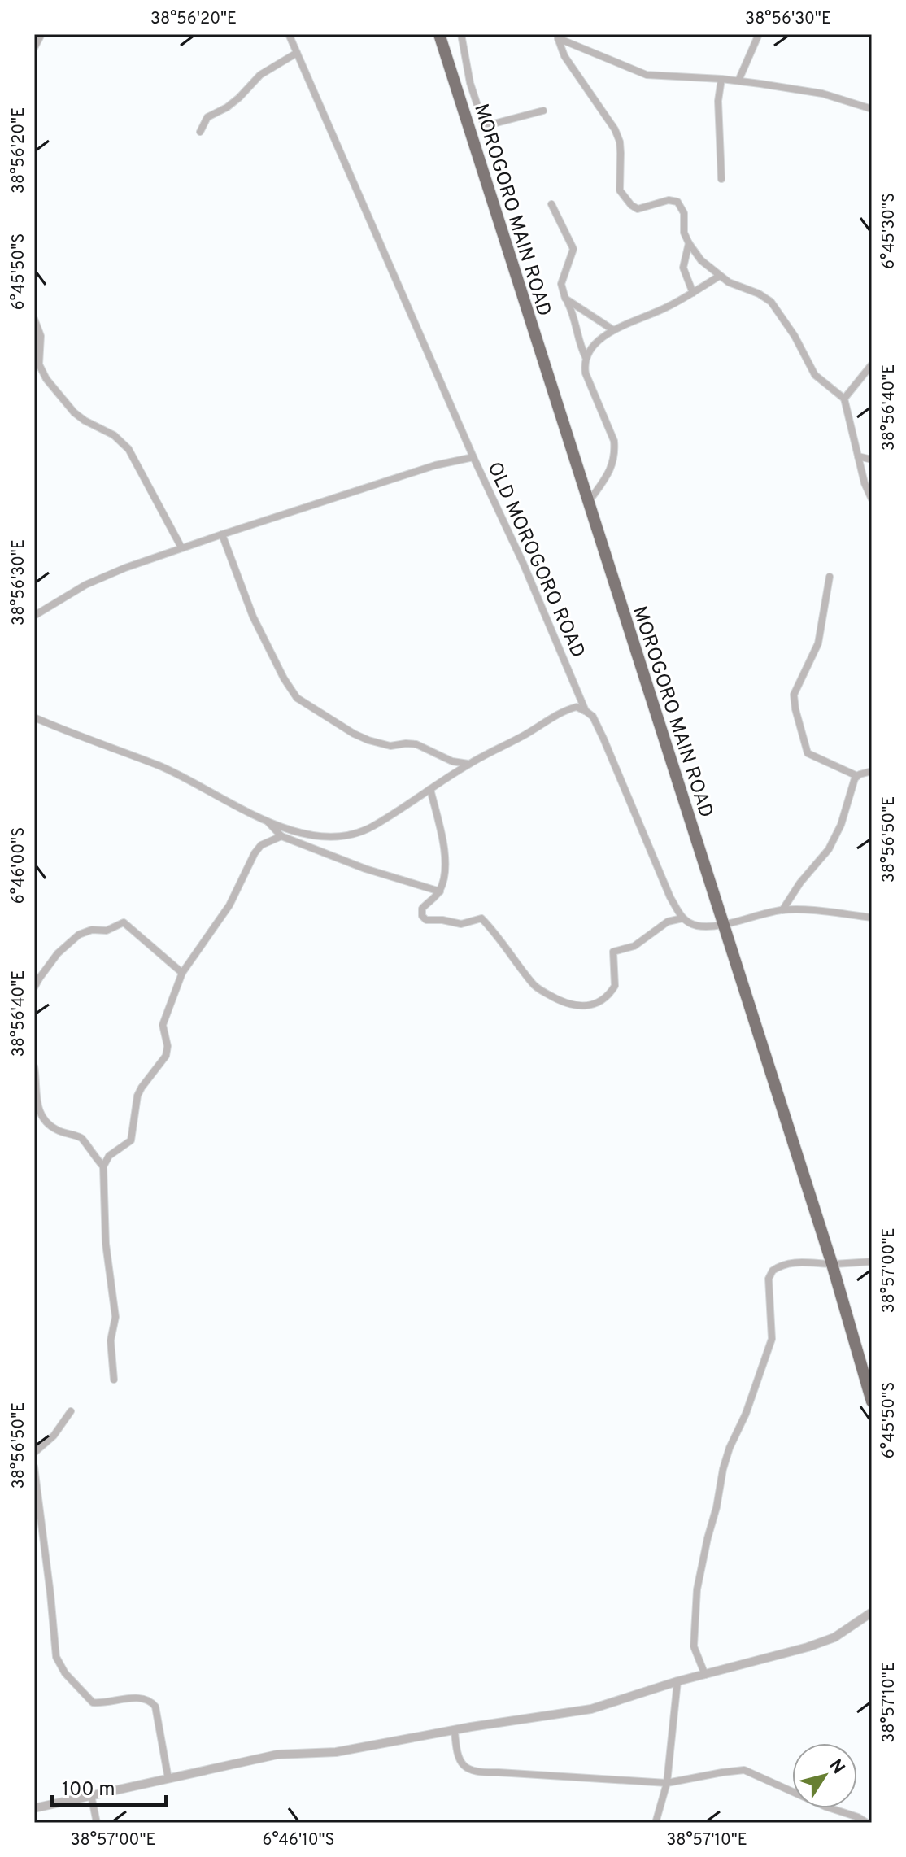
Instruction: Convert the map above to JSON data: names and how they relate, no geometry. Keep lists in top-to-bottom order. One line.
{"streets":{"highway":["MOROGORO MAIN ROAD"],"street":["OLD MOROGORO ROAD"]},"scale_bar":"100 m","north":"top right","coordinates":["38°56'20\"E","38°56'30\"E","6°45'30\"S","6°45'50\"S","38°56'40\"E","38°56'50\"E","6°46'00\"S","38°57'00\"E","38°57'10\"E","6°46'10\"S"]}
